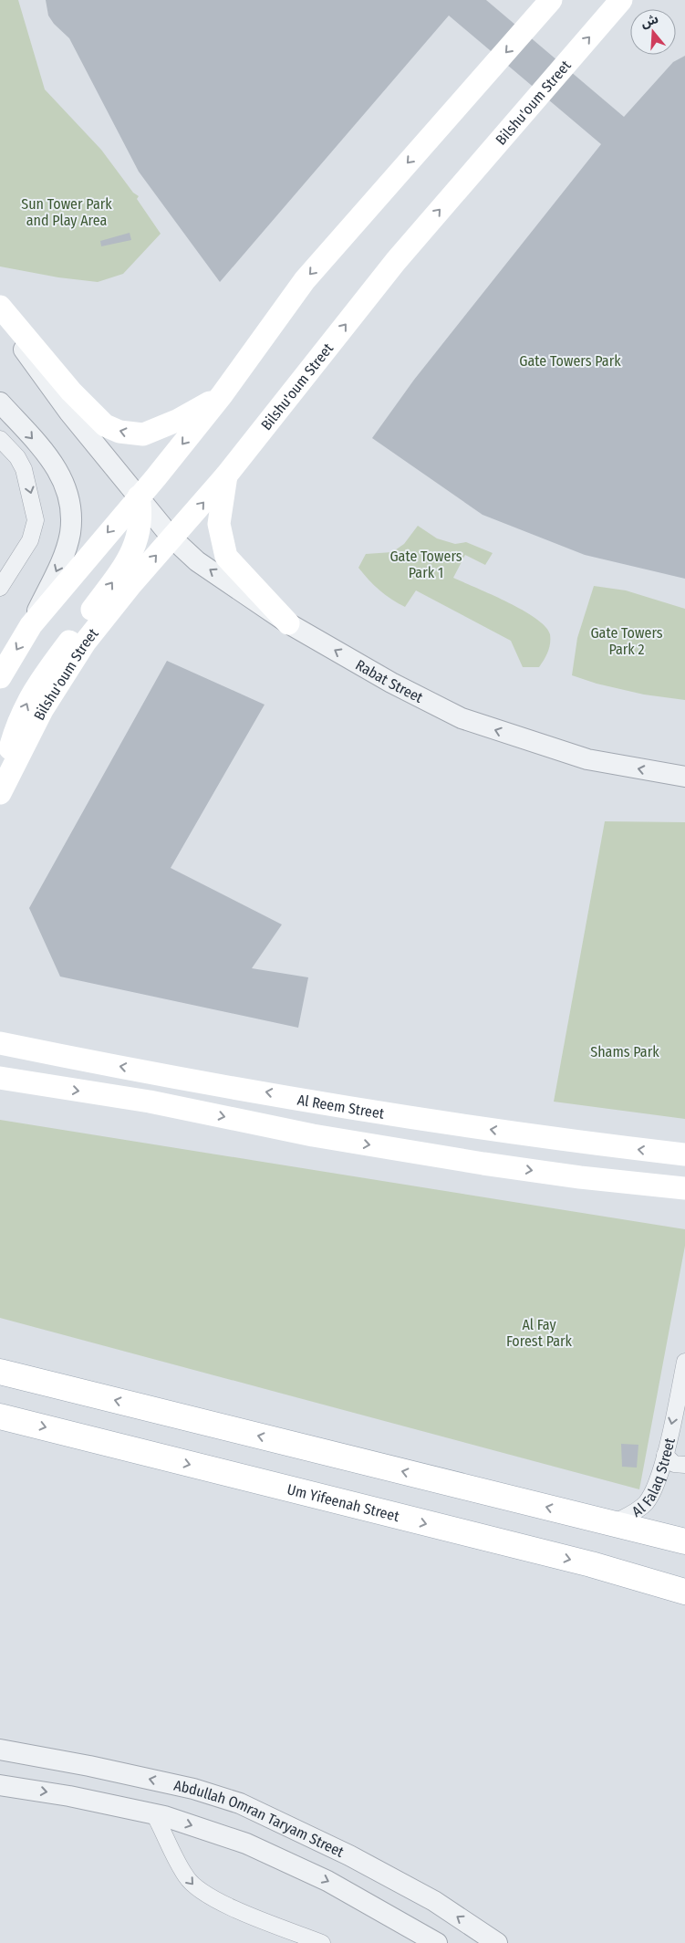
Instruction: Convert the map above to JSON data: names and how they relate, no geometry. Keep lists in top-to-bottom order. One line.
{"streets":{"main road":["Bilshu'oum Street","Al Reem Street","Um Yifeenah Street"],"street":["Rabat Street","Al Falaq Street","Abdullah Omran Taryam Street"]},"crossings":[["Bilshu'oum Street","Rabat Street"]],"one_way":["Rabat Street","Al Falaq Street"],"parks":["Sun Tower Park and Play Area","Gate Towers Park","Gate Towers Park 1","Gate Towers Park 2","Shams Park","Al Fay Forest Park"],"north":"top"}
